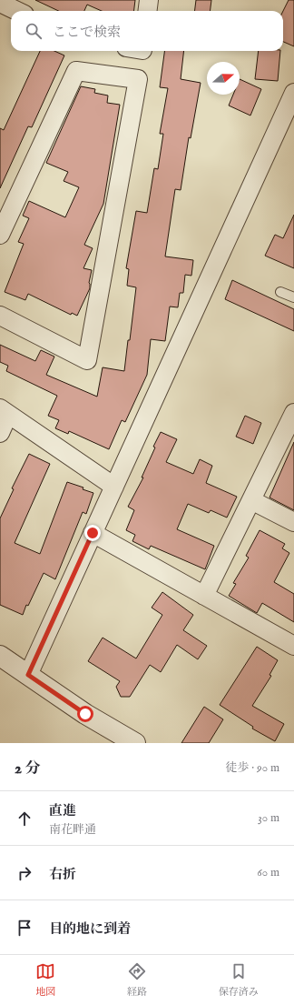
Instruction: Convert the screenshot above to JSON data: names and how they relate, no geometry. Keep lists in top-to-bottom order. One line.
{"north":"right","page":{"search":"ここで検索","heading":["2 分","徒歩 · 90 m"],"list":[["直進","南花畔通","30 m"],["右折","60 m"],"目的地に到着"],"nav":["地図","経路","保存済み"]}}
